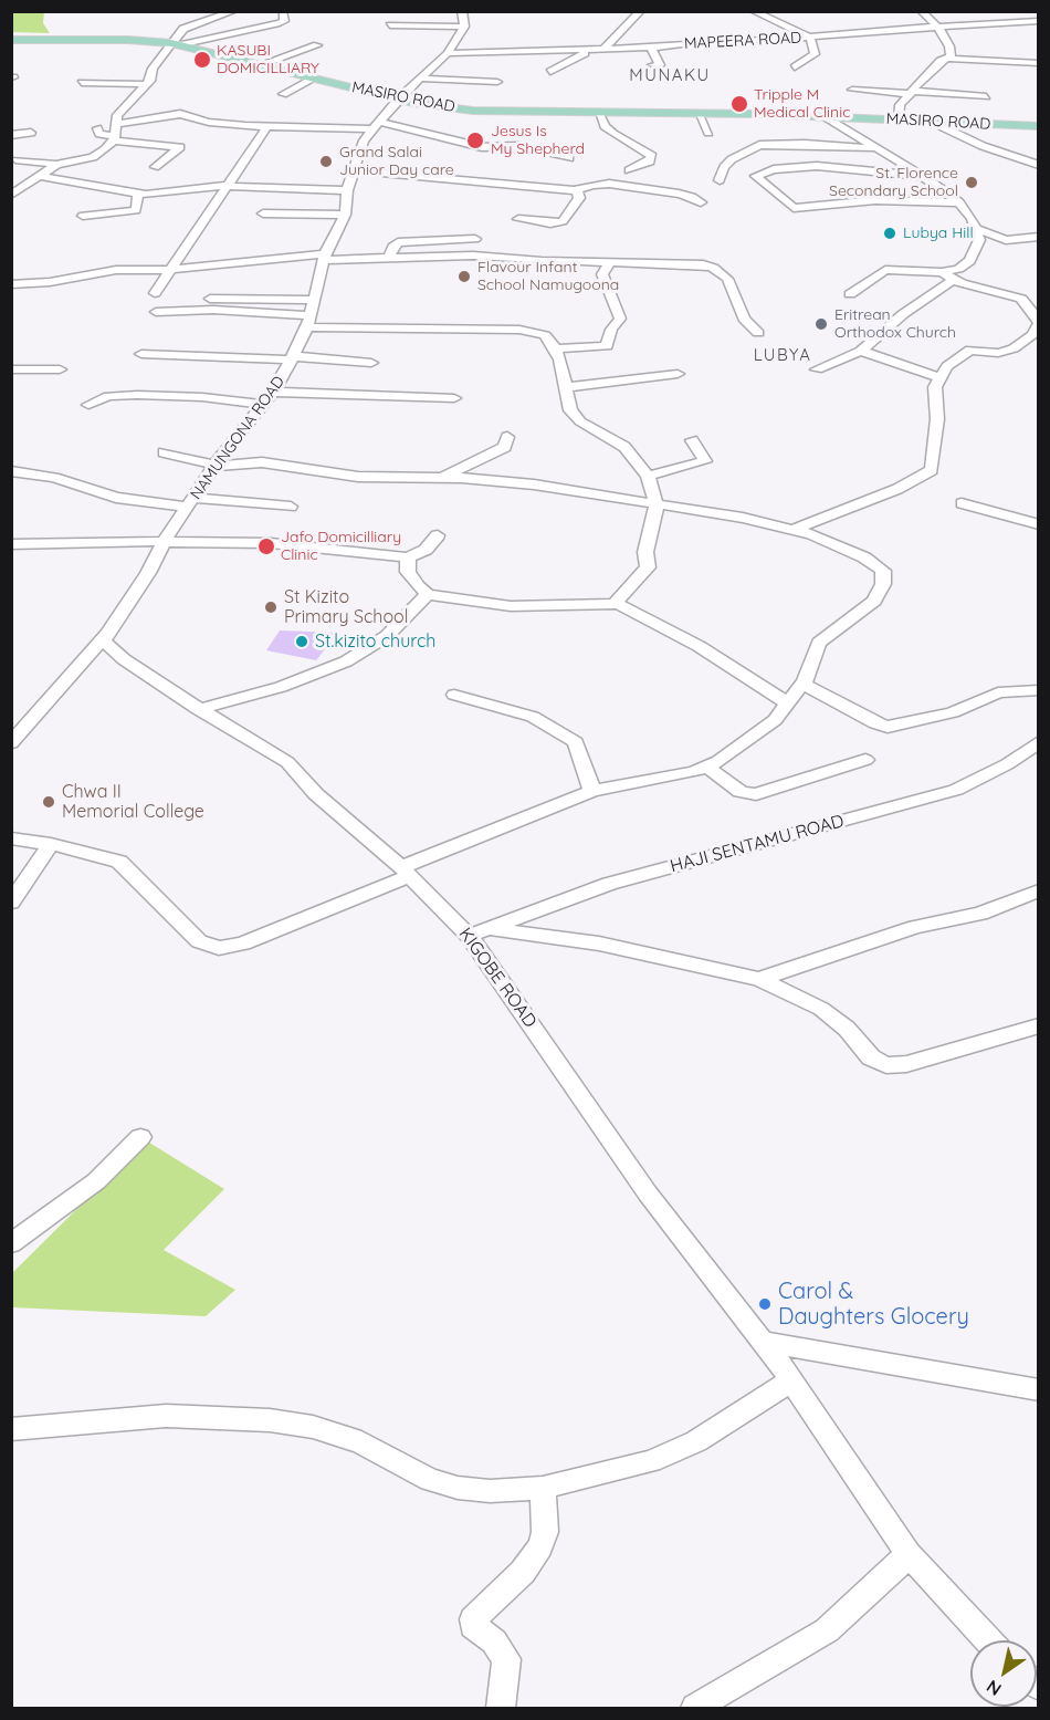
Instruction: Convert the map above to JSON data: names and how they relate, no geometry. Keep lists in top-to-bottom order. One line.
{"streets":{"main road":["MASIRO ROAD"],"street":["MAPEERA ROAD","NAMUNGONA ROAD","HAJI SENTAMU ROAD","KIGOBE ROAD"]},"crossings":[["MAPEERA ROAD","NAMUNGONA ROAD"],["MASIRO ROAD","NAMUNGONA ROAD"],["NAMUNGONA ROAD","KIGOBE ROAD"],["HAJI SENTAMU ROAD","KIGOBE ROAD"]],"districts":["MUNAKU","LUBYA"],"places":["KASUBI DOMICILLIARY","Tripple M Medical Clinic","Jesus Is My Shepherd","Grand Salai Junior Day care","St. Florence Secondary School","Lubya Hill","Flavour Infant School Namugoona","Eritrean Orthodox Church","Jafo Domicilliary Clinic","St Kizito Primary School","St.kizito church","Chwa II Memorial College","Carol & Daughters Glocery"],"north":"bottom left"}
